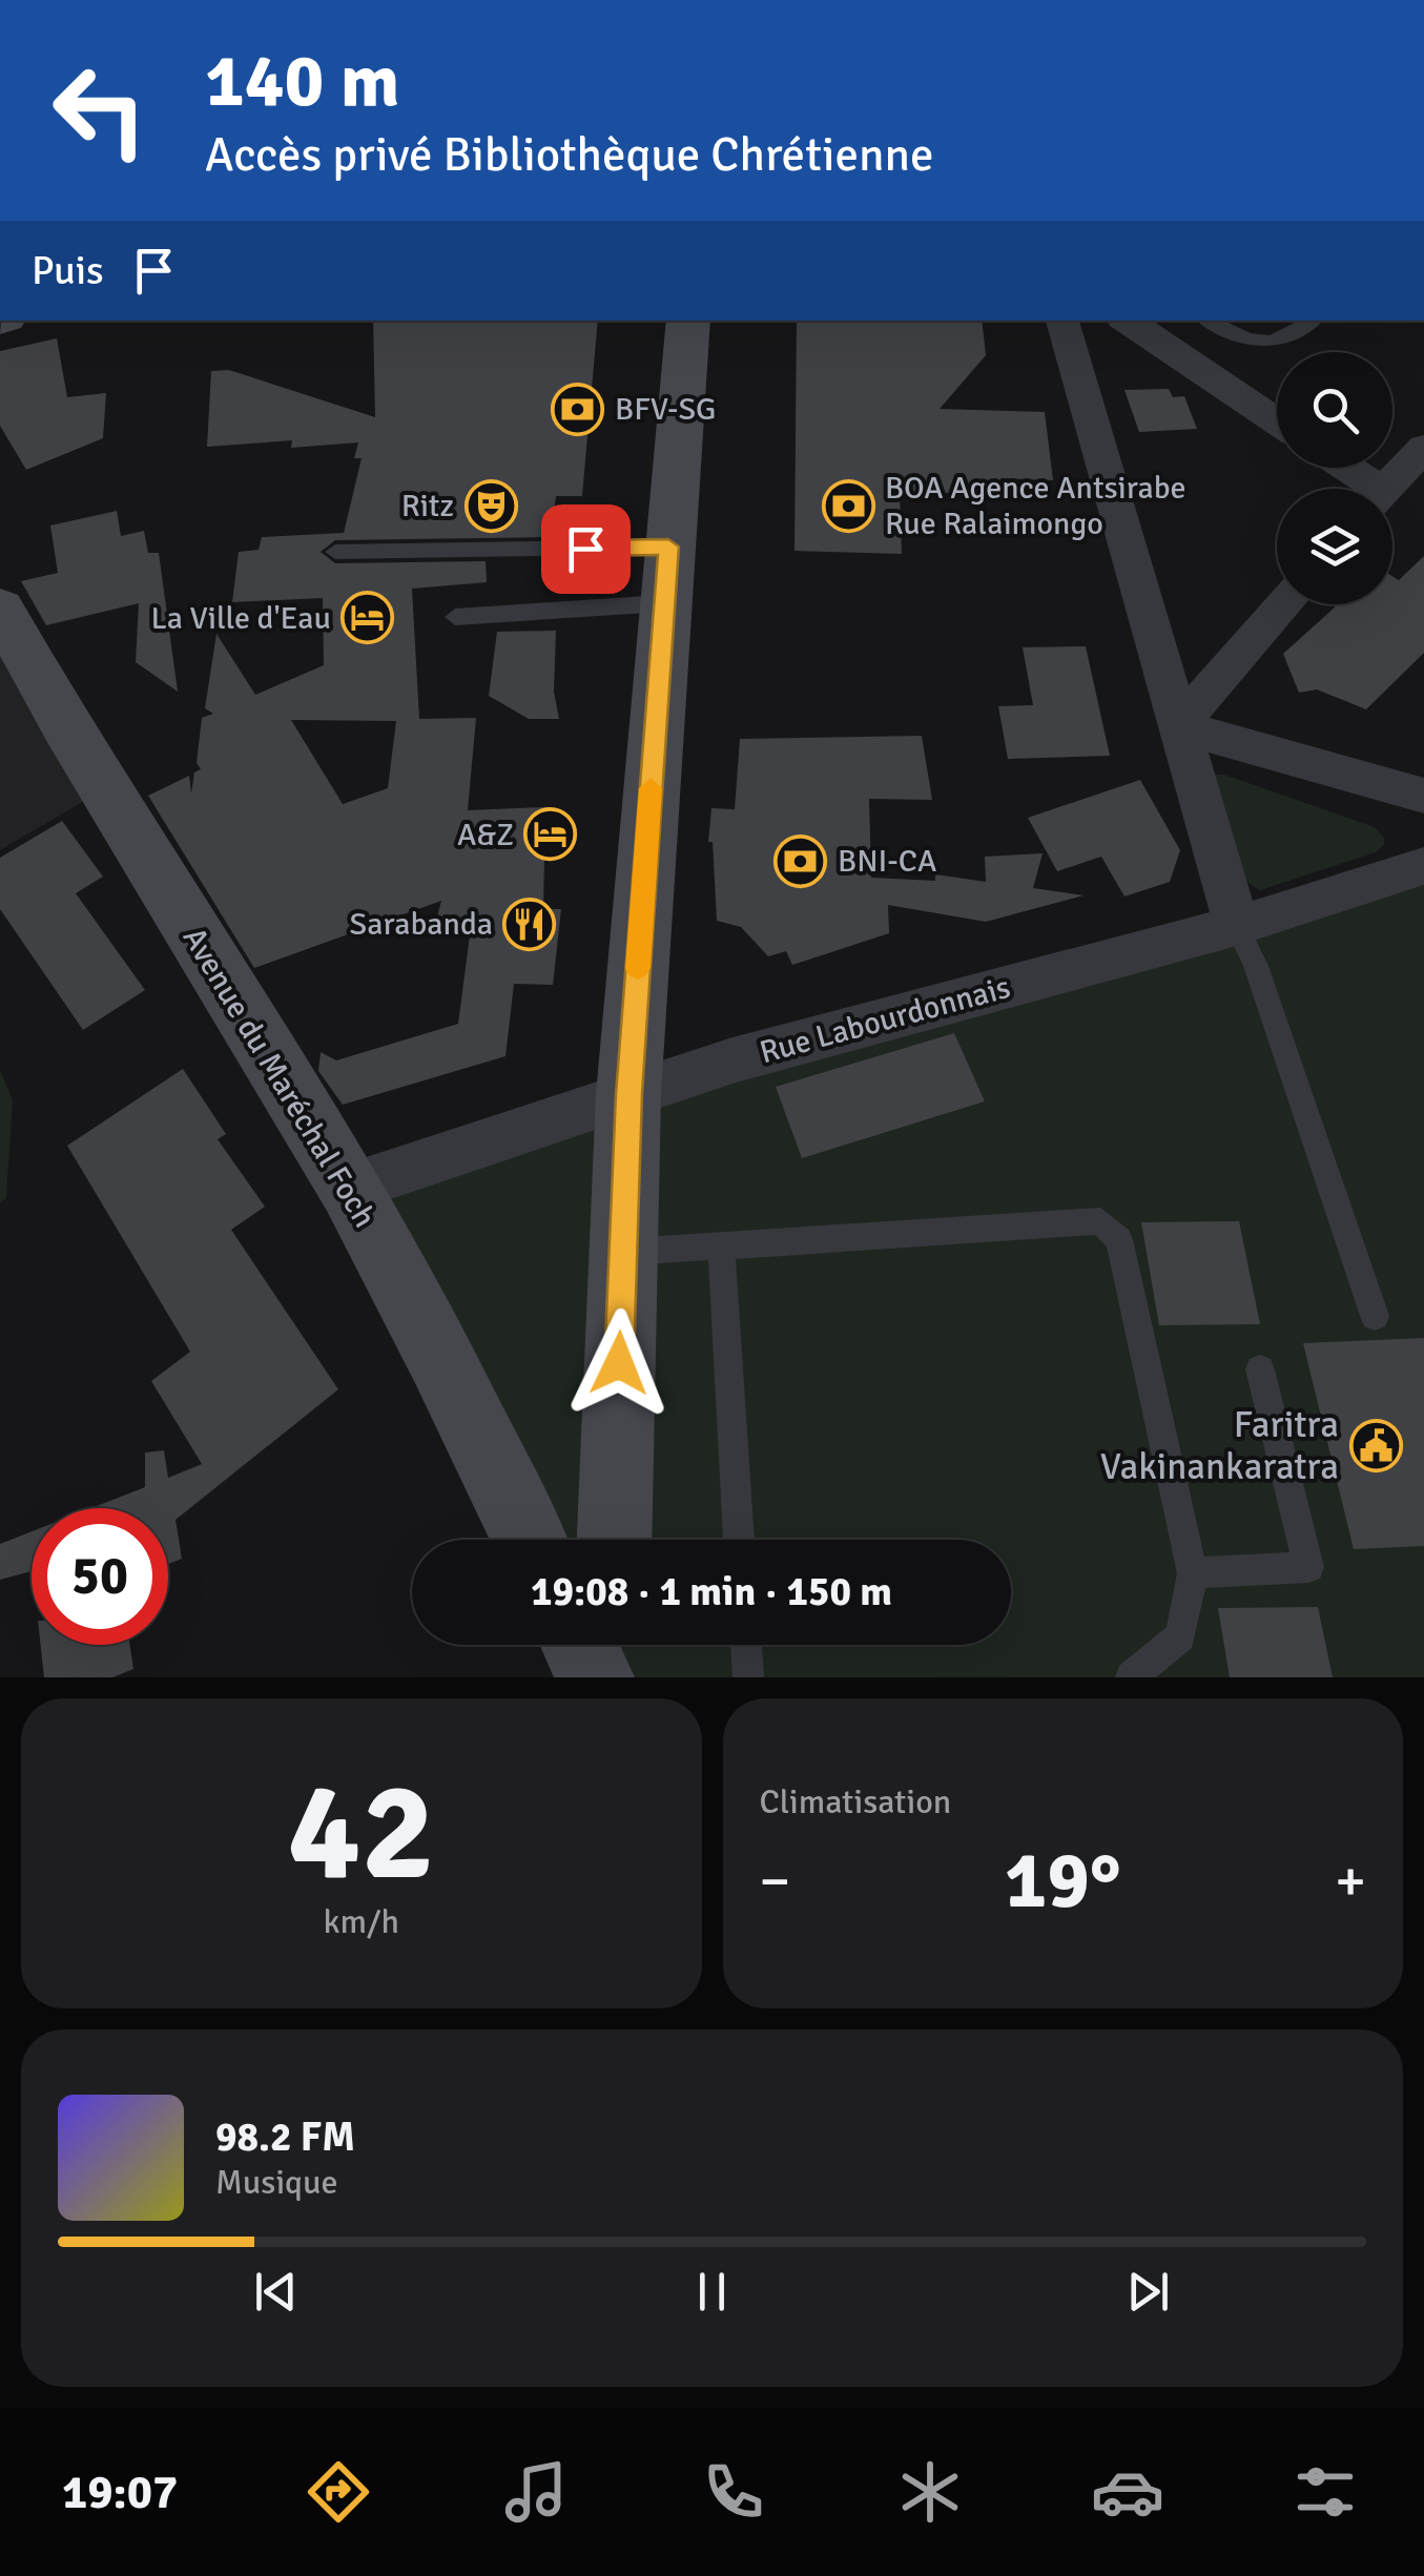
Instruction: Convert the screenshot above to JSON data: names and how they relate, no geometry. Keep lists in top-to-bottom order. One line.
{"streets":{"main road":["Avenue du Maréchal Foch"],"street":["Rue Labourdonnais"]},"crossings":[["Rue Labourdonnais","Avenue du Maréchal Foch"]],"places":{"bank":["BFV-SG","BOA Agence Antsirabe Rue Ralaimongo","BNI-CA"],"theatre":["Ritz"],"hotel":["La Ville d'Eau","A&Z"],"restaurant":["Sarabanda"],"public building":["Faritra Vakinankaratra"]},"page":{"turn":["140 m","Accès privé Bibliothèque Chrétienne"],"then":"Puis","limit":"50","trip":"19:08 · 1 min · 150 m","tile":[["42","km/h"],"Climatisation"],"heat":["−","19°","+"],"song":["98.2 FM","Musique"],"tabs":"19:07"}}
